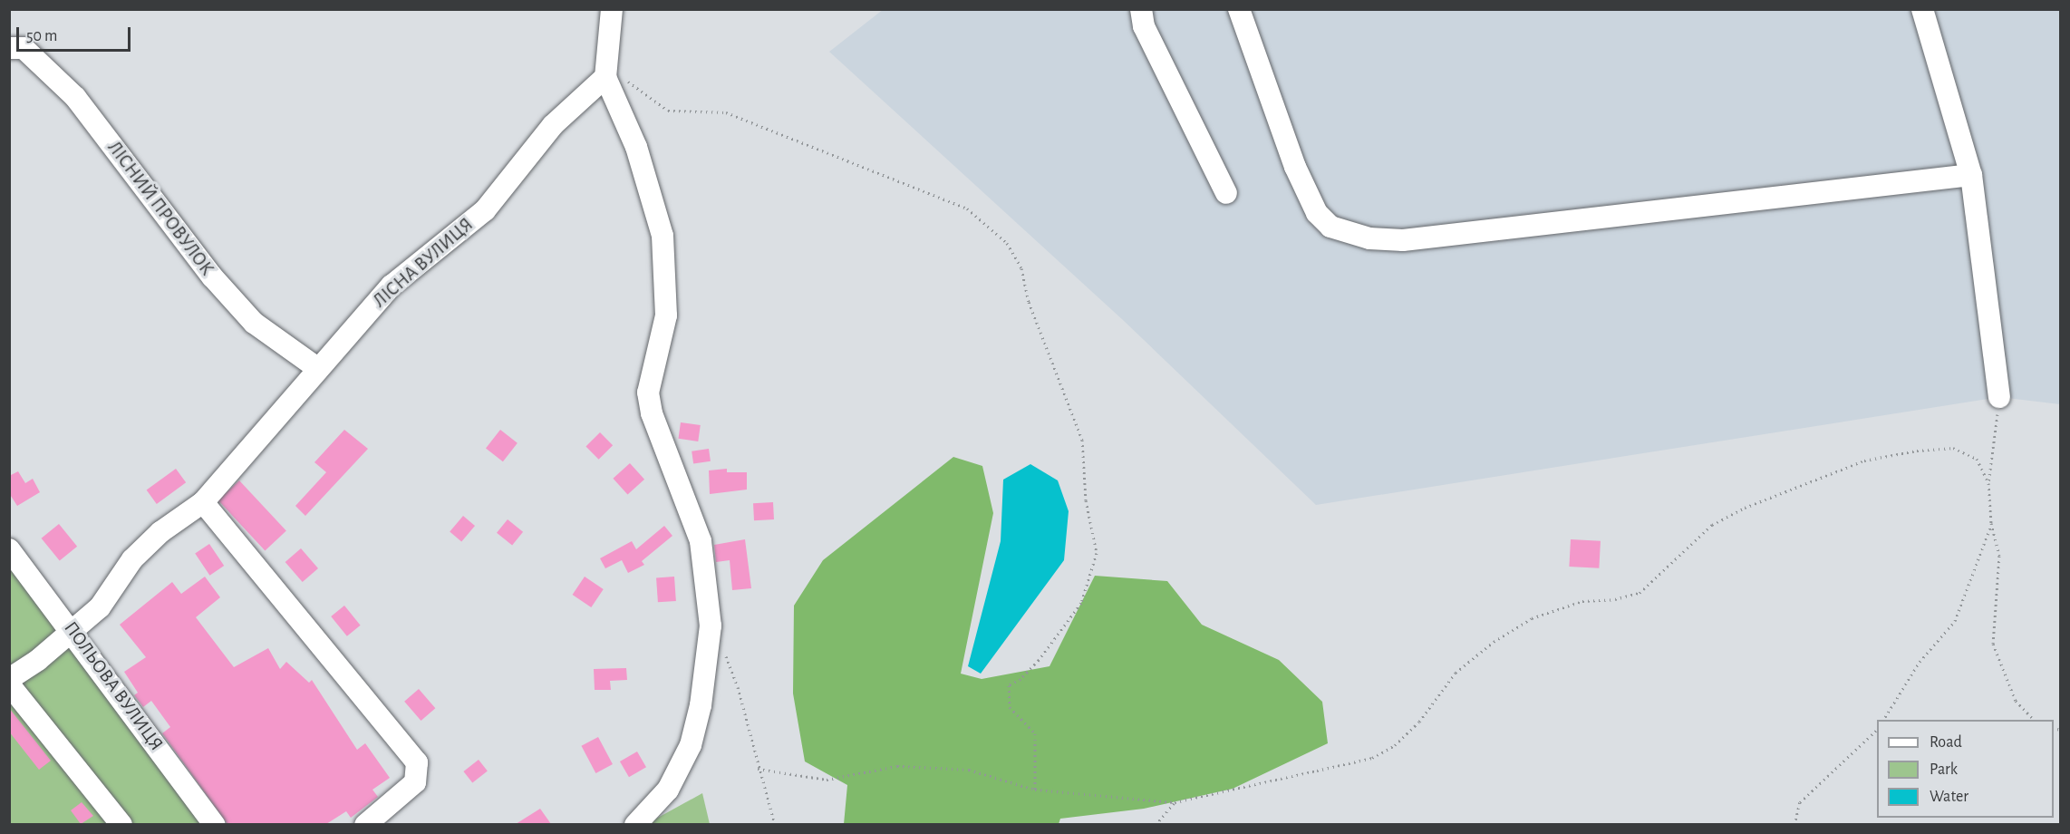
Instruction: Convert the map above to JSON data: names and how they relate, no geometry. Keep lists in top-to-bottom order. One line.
{"streets":{"street":["ЛІСНИЙ ПРОВУЛОК","ЛІСНА ВУЛИЦЯ","ПОЛЬОВА ВУЛИЦЯ"]},"crossings":[["ЛІСНИЙ ПРОВУЛОК","ЛІСНА ВУЛИЦЯ"],["ЛІСНА ВУЛИЦЯ","ПОЛЬОВА ВУЛИЦЯ"]],"legend":["Road","Park","Water"],"scale_bar":"50 m"}
